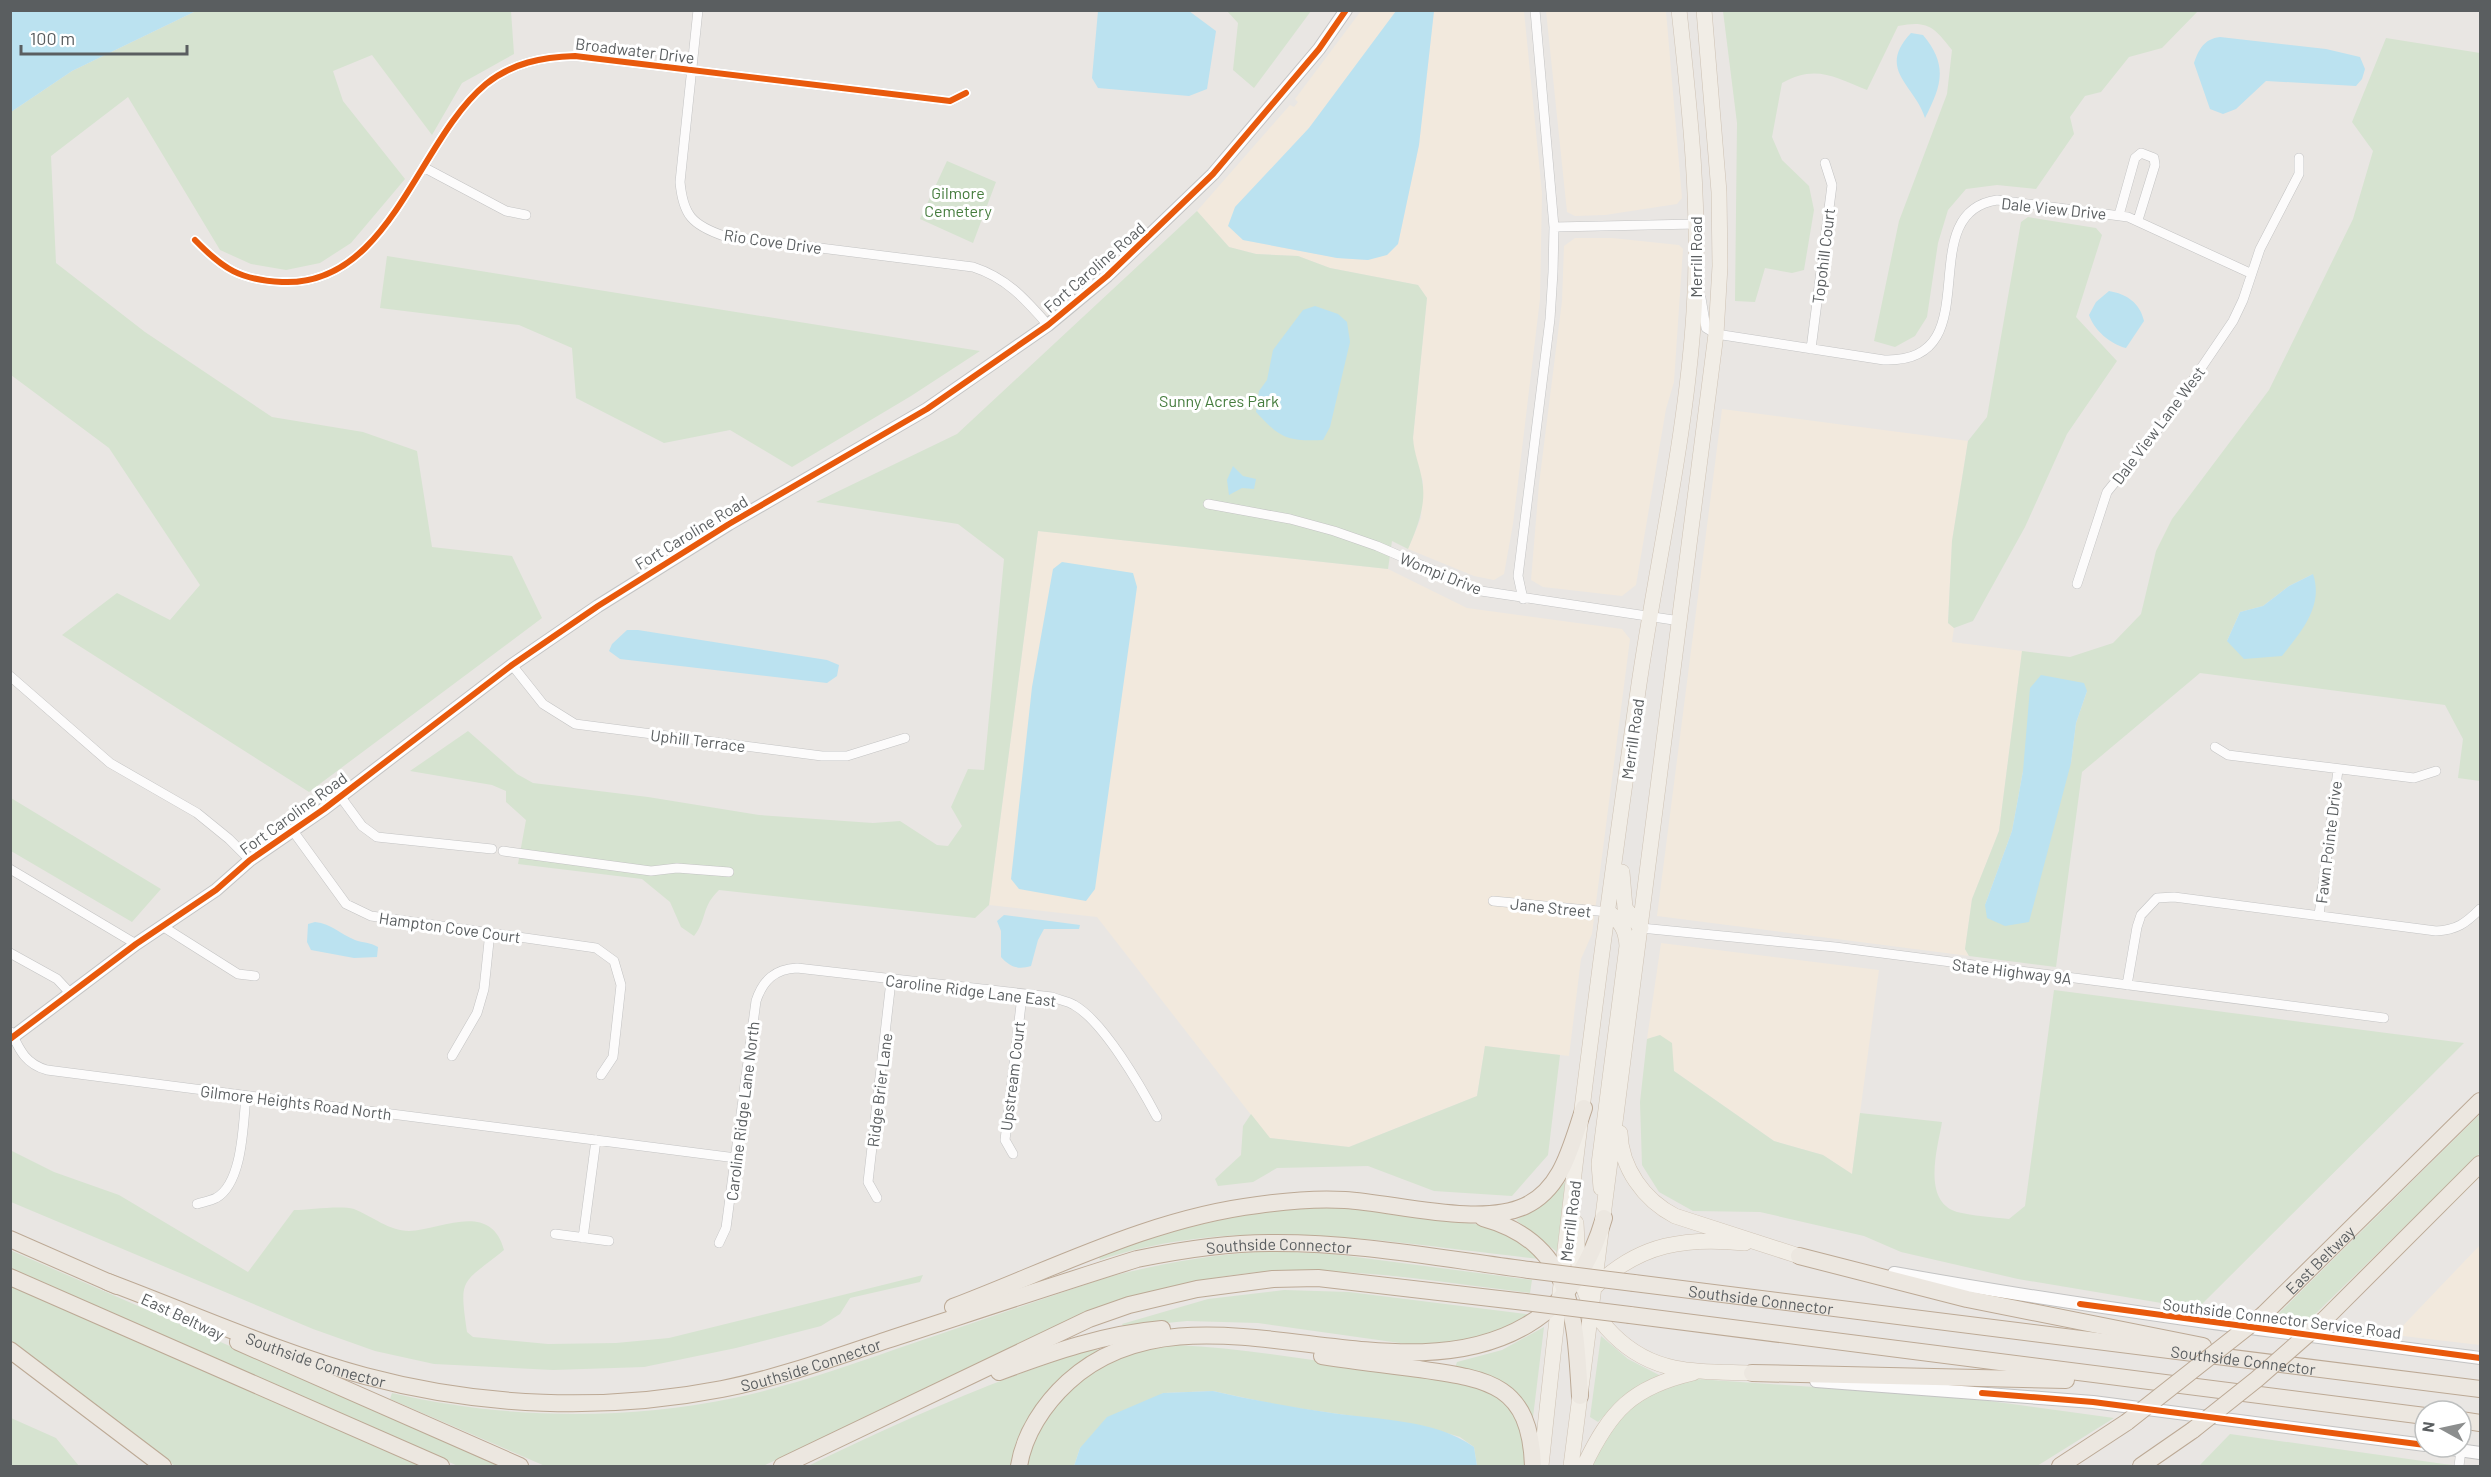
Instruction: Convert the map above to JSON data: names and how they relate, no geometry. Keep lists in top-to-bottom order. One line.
{"streets":{"highway":["Southside Connector","East Beltway"],"main road":["Merrill Road"],"street":["Broadwater Drive","Dale View Drive","Rio Cove Drive","Topohill Court","Fort Caroline Road","Dale View Lane West","Wompi Drive","Uphill Terrace","Fawn Pointe Drive","Jane Street","Hampton Cove Court","State Highway 9A","Caroline Ridge Lane East","Upstream Court","Ridge Brier Lane","Gilmore Heights Road North","Caroline Ridge Lane North","Southside Connector Service Road"]},"crossings":[["Broadwater Drive","Rio Cove Drive"],["Dale View Drive","Topohill Court"],["Dale View Drive","Merrill Road"],["Dale View Drive","Dale View Lane West"],["Rio Cove Drive","Fort Caroline Road"],["Merrill Road","Wompi Drive"],["Merrill Road","Jane Street"],["Merrill Road","State Highway 9A"],["Fort Caroline Road","Uphill Terrace"],["Fort Caroline Road","Hampton Cove Court"],["Fort Caroline Road","Gilmore Heights Road North"],["Caroline Ridge Lane East","Upstream Court"],["Caroline Ridge Lane East","Ridge Brier Lane"],["Caroline Ridge Lane East","Caroline Ridge Lane North"],["Gilmore Heights Road North","Caroline Ridge Lane North"],["Southside Connector","East Beltway"]],"parks":["Gilmore Cemetery","Sunny Acres Park"],"scale_bar":"100 m","north":"left"}
